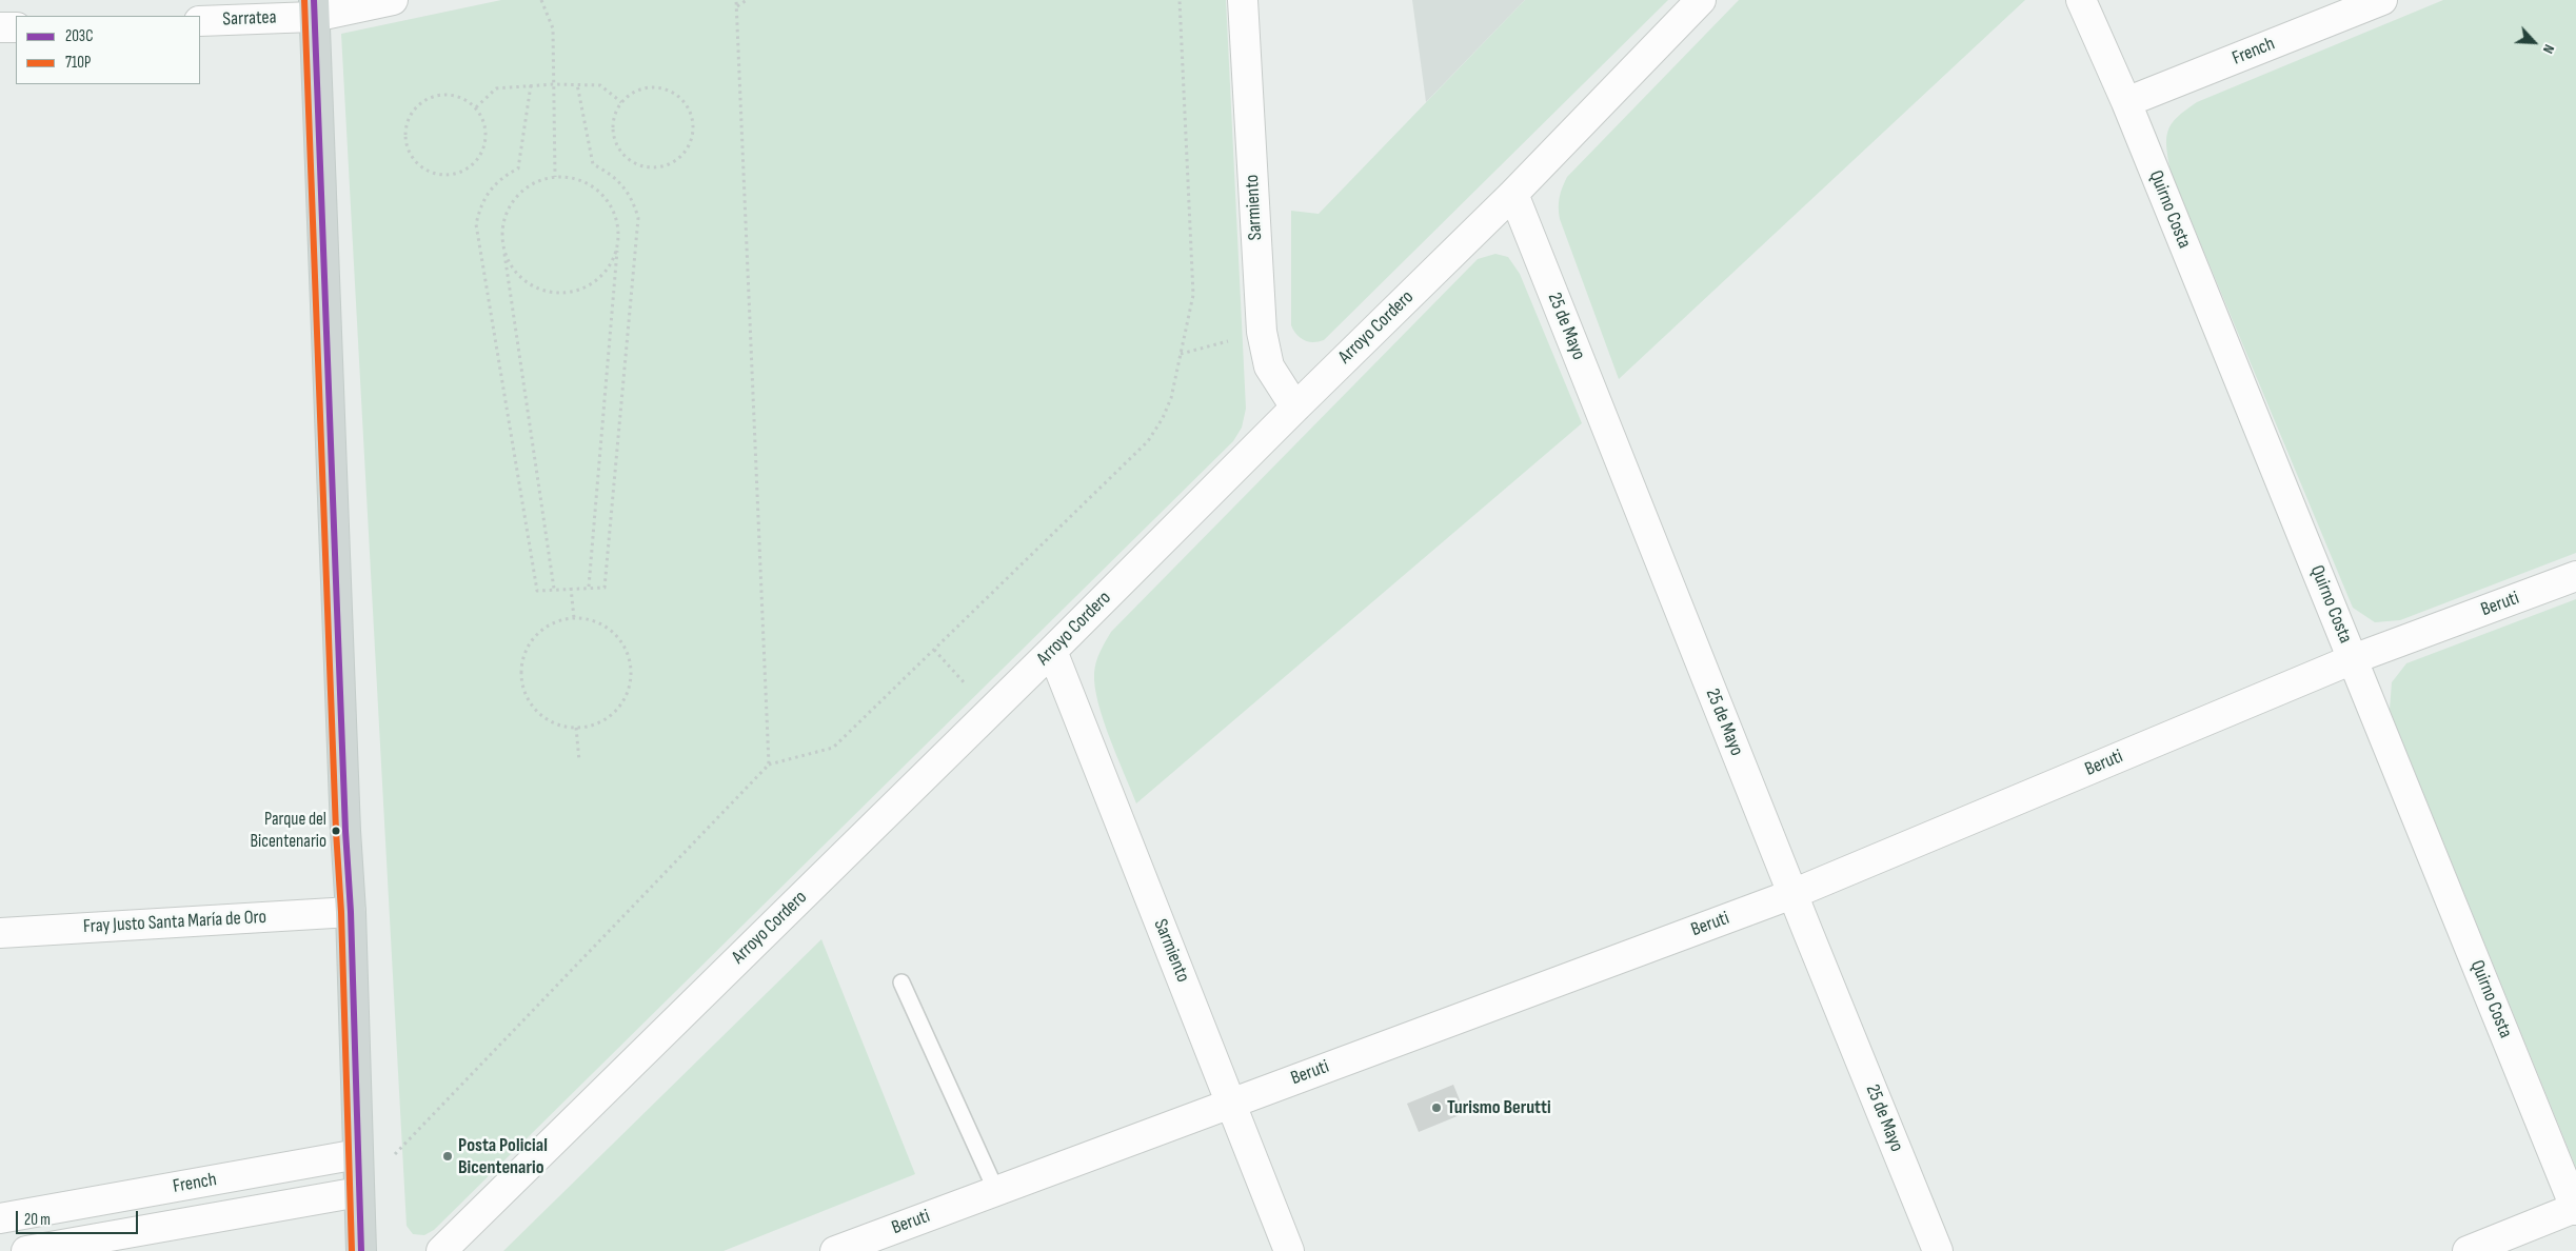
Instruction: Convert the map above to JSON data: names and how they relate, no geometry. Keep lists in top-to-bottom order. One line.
{"streets":{"street":["Sarratea","French","Sarmiento","Quirno Costa","25 de Mayo","Arroyo Cordero","Beruti","Fray Justo Santa María de Oro"]},"crossings":[["French","Quirno Costa"],["Sarmiento","Arroyo Cordero"],["Sarmiento","Beruti"],["Quirno Costa","Beruti"],["25 de Mayo","Arroyo Cordero"],["25 de Mayo","Beruti"]],"places":["Parque del Bicentenario","Turismo Berutti","Posta Policial Bicentenario"],"lines":["transit line 203C","transit line 710P"],"legend":["203C","710P"],"scale_bar":"20 m","north":"bottom right"}
